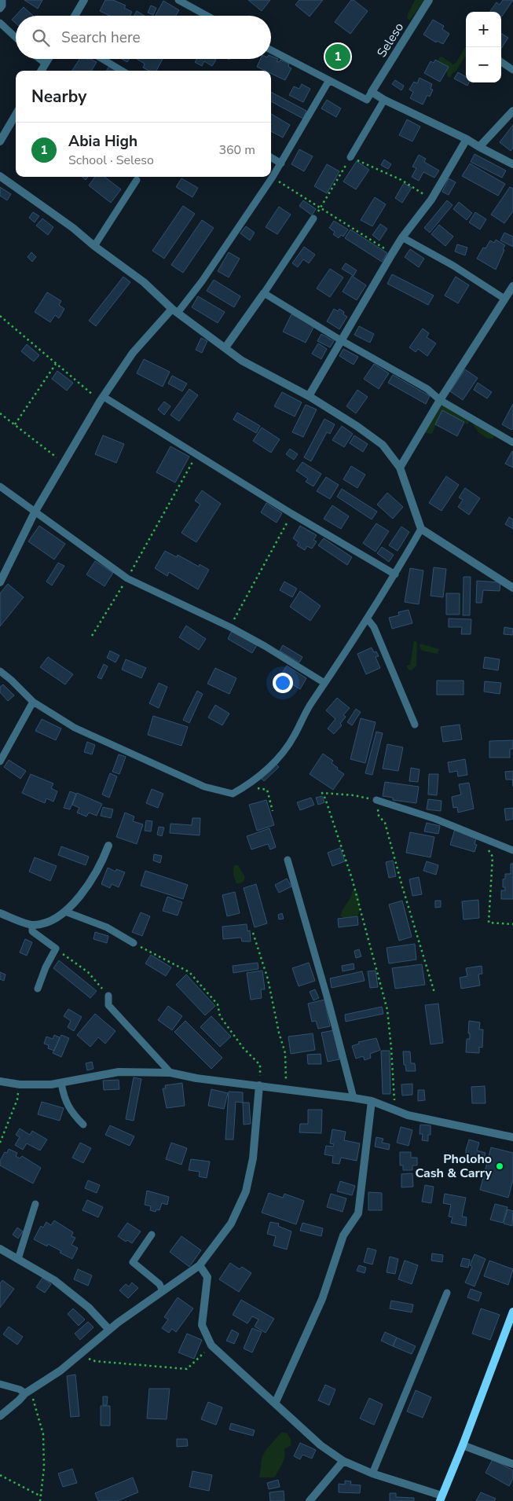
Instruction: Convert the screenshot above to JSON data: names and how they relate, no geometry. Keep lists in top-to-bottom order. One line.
{"streets":{"street":["Seleso"]},"places":["Pholoho Cash & Carry"],"page":{"map_buttons":["+","−"],"search":"Search here","pins":"1","heading":"Nearby","list":[{"mark":"1","name":"Abia High","note":"School · Seleso","value":"360 m"}]}}
